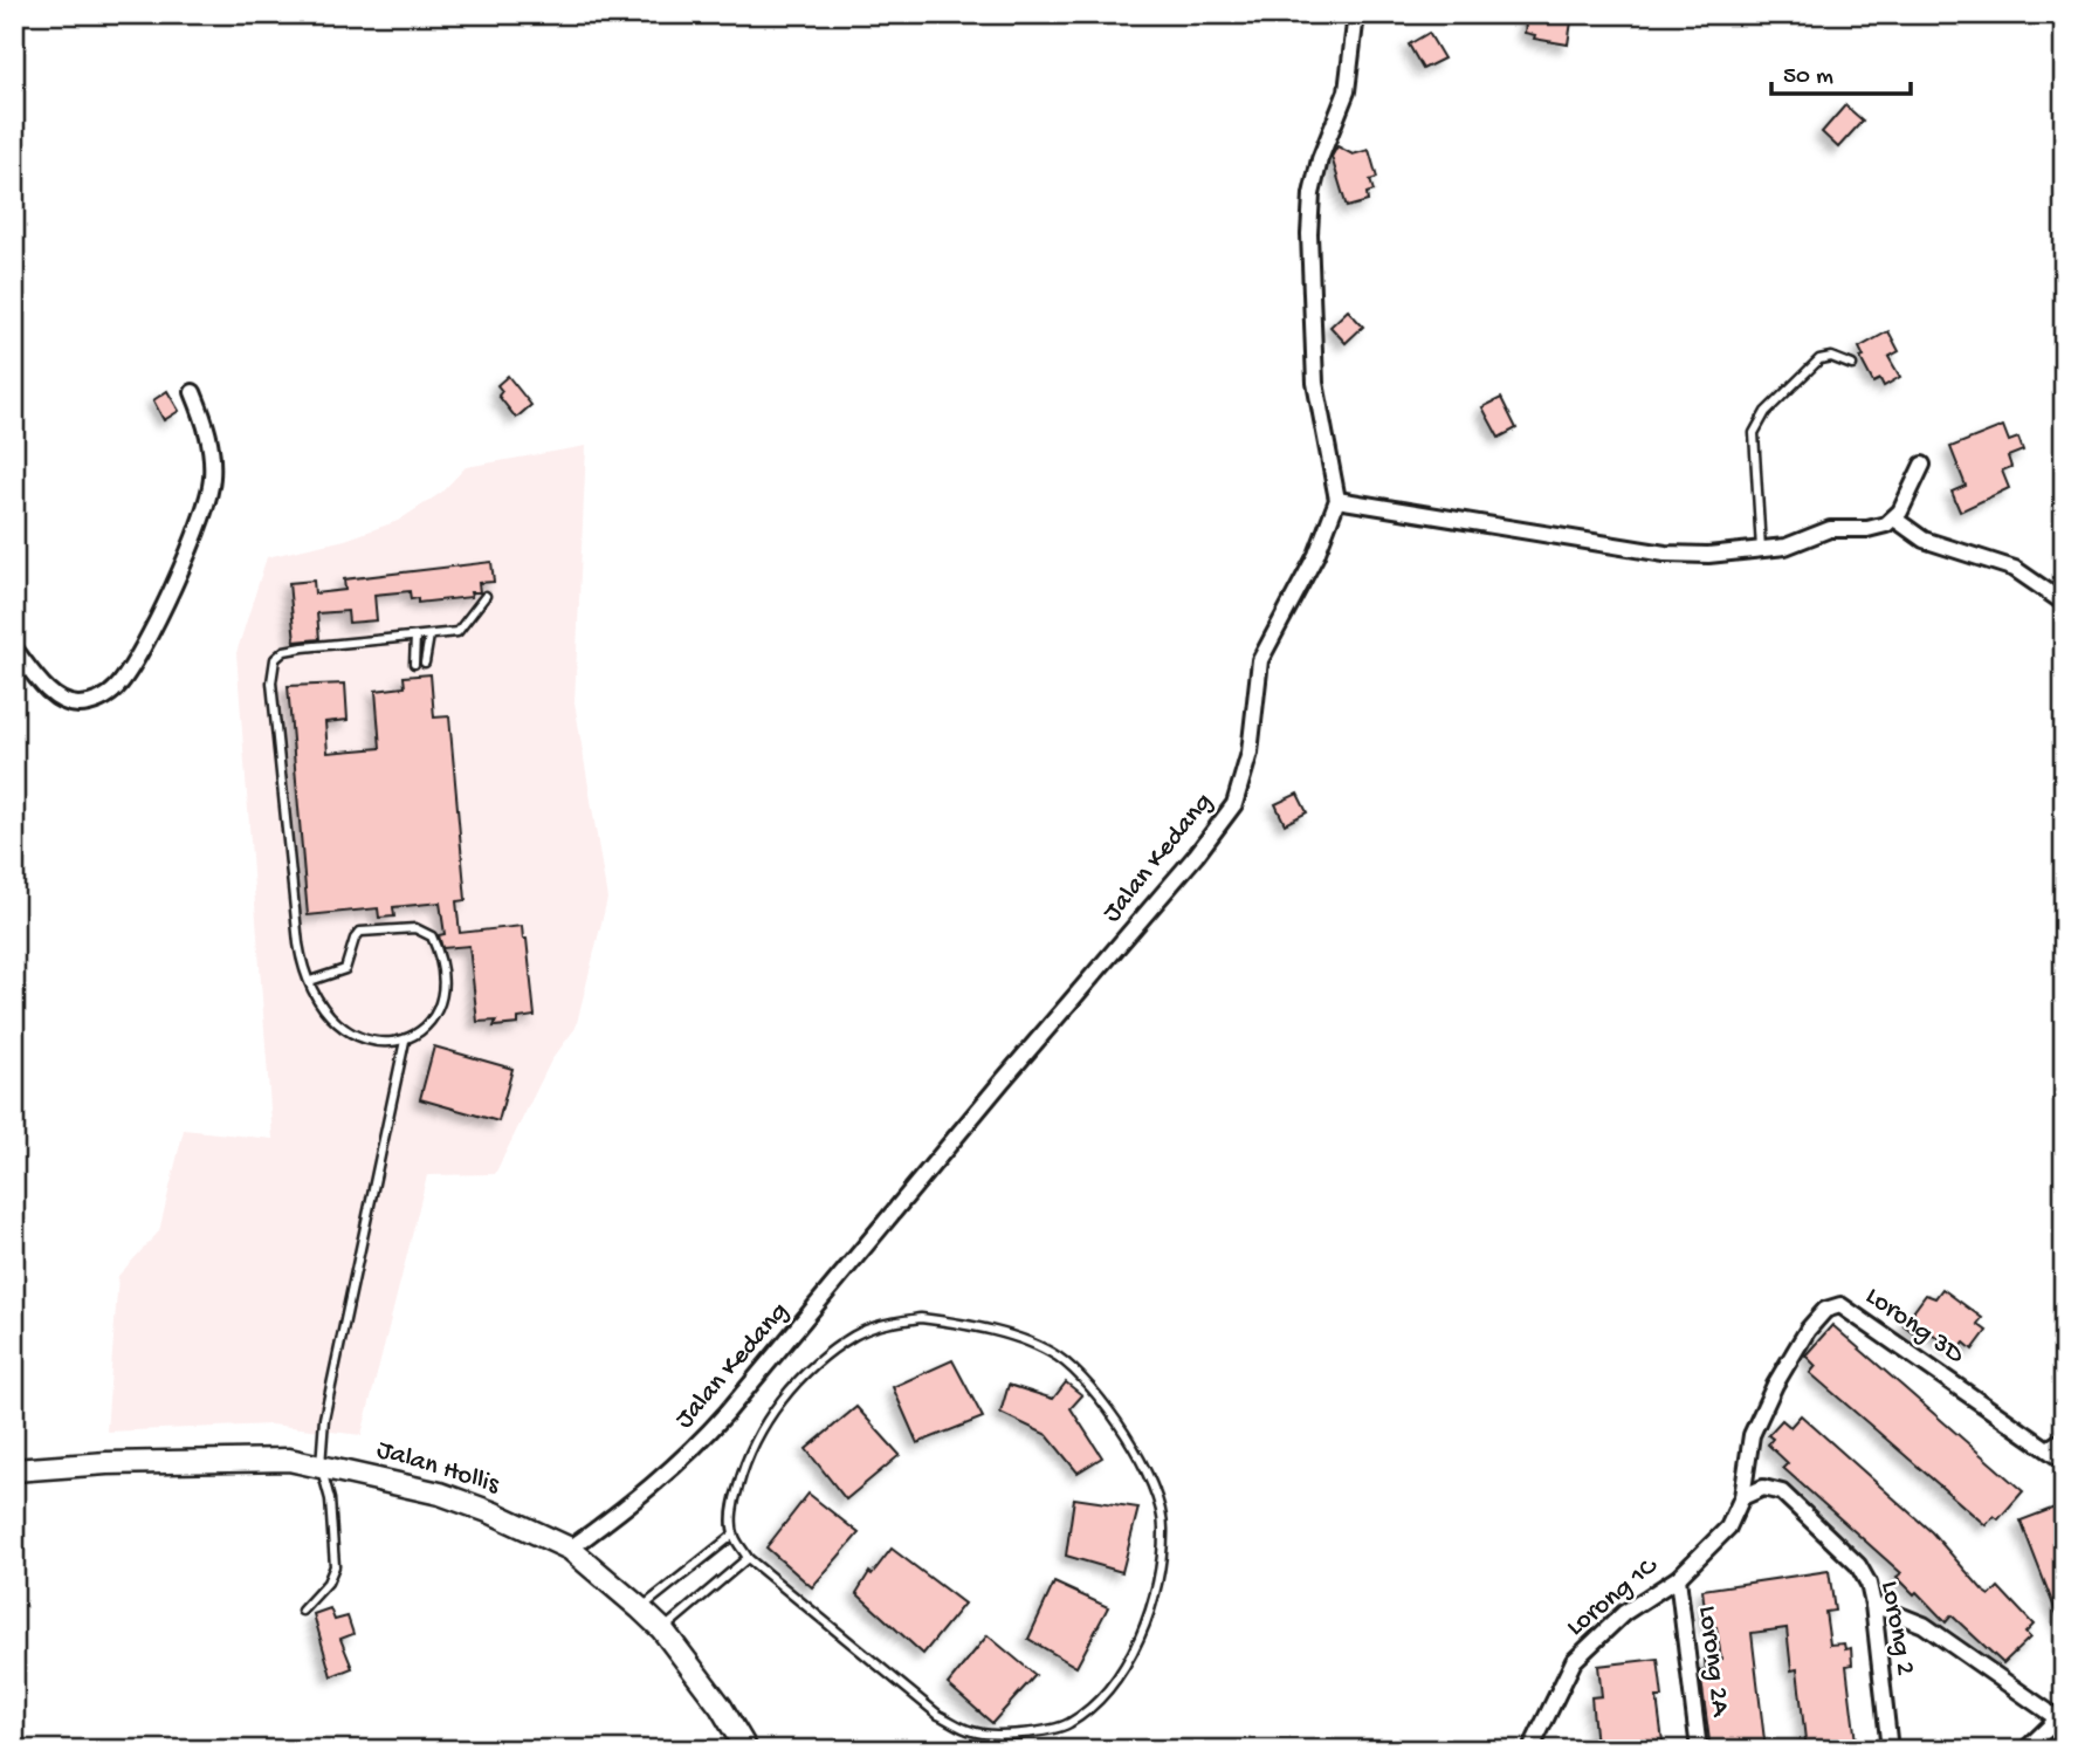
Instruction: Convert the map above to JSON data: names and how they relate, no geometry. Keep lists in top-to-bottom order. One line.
{"streets":{"main road":["Jalan Hollis"],"street":["Jalan Kedang","Lorong 3D","Lorong 1C","Lorong 2","Lorong 2A"]},"crossings":[["Jalan Kedang","Jalan Hollis"],["Lorong 3D","Lorong 1C"],["Lorong 3D","Lorong 2"],["Lorong 1C","Lorong 2"],["Lorong 1C","Lorong 2A"]],"scale_bar":"50 m"}
